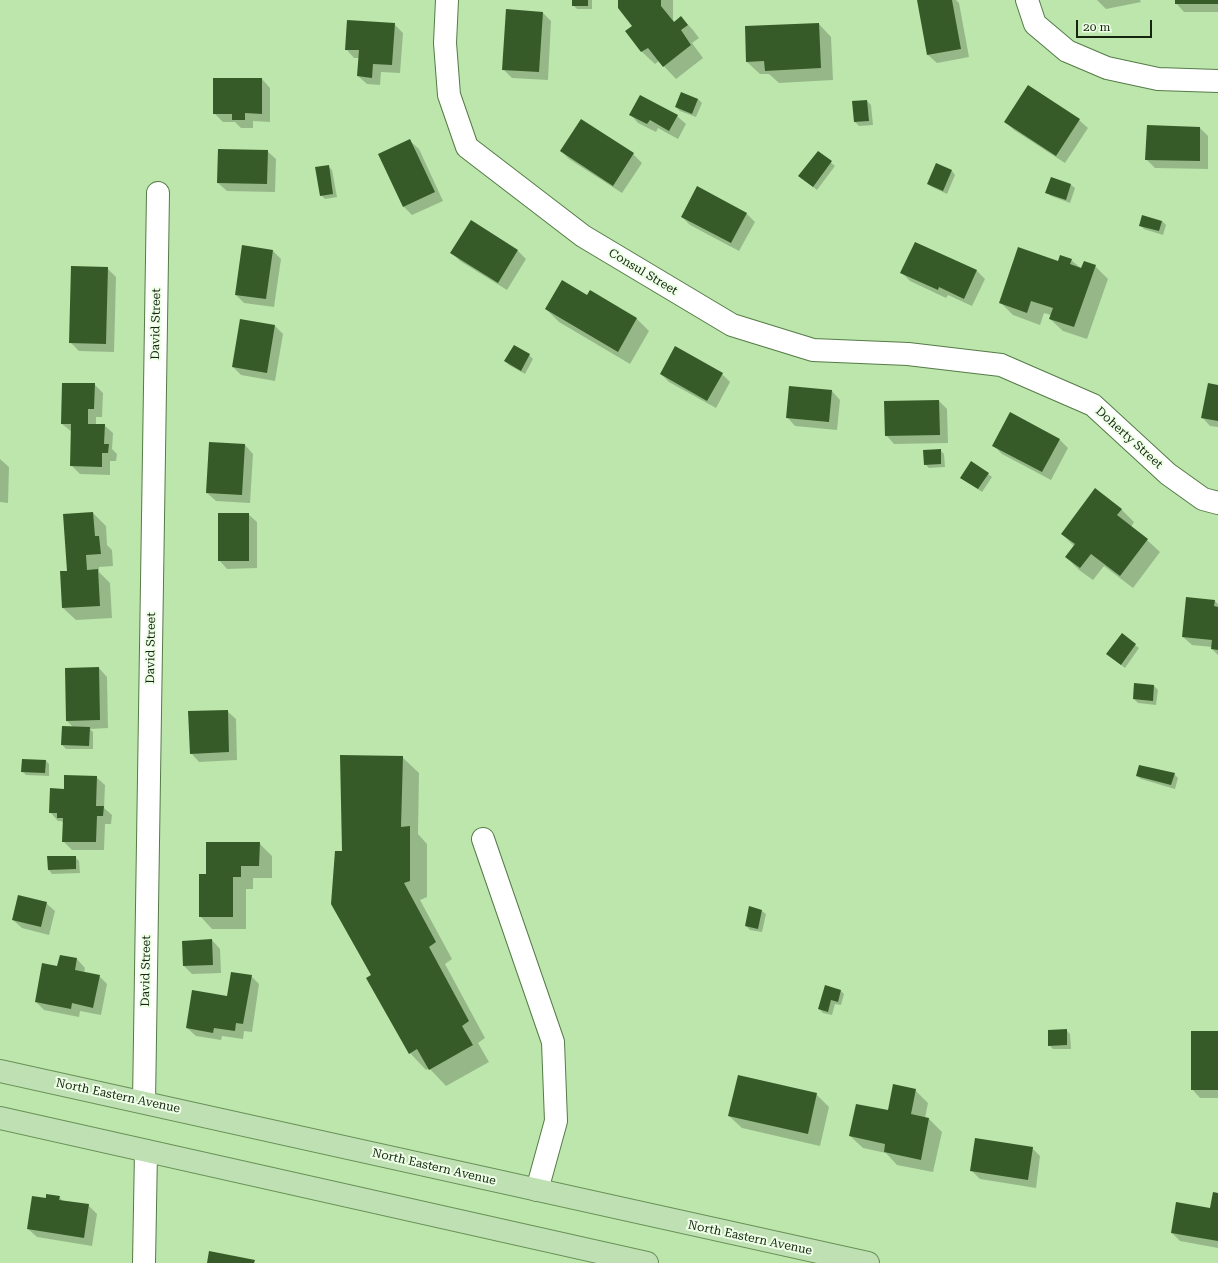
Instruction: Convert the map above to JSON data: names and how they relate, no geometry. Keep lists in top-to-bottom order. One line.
{"streets":{"main road":["North Eastern Avenue"],"street":["Consul Street","David Street","Doherty Street"]},"crossings":[["Consul Street","Doherty Street"],["David Street","North Eastern Avenue"]],"scale_bar":"20 m"}
